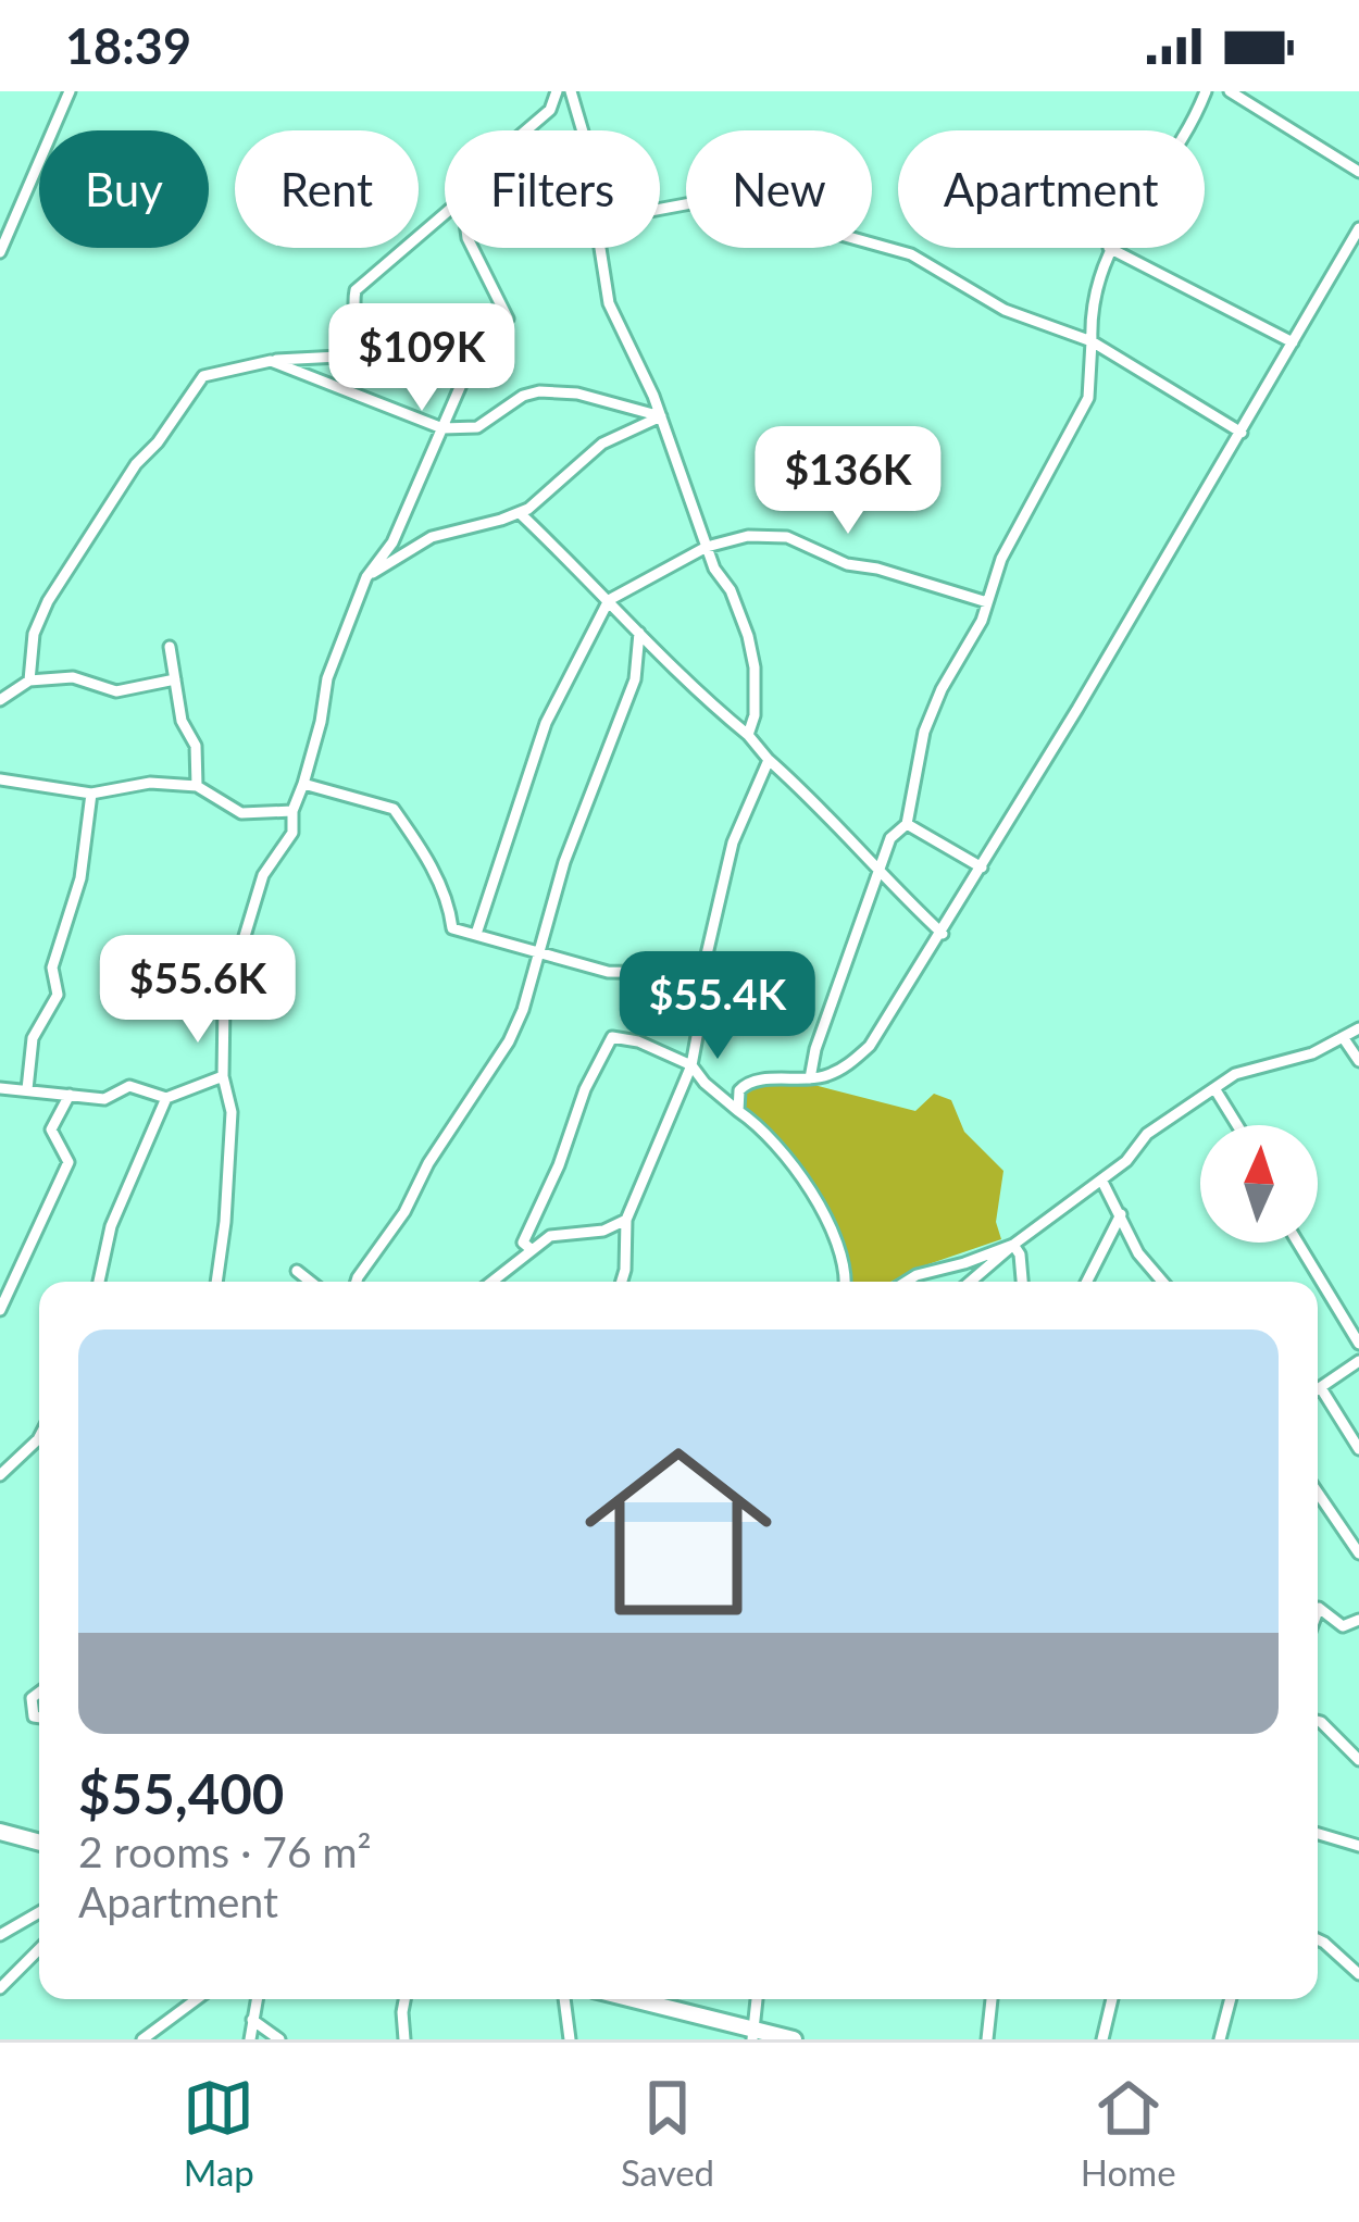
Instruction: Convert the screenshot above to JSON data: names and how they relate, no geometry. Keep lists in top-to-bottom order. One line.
{"north":"top","page":{"status":"18:39","chip":["Buy","Rent","Filters","New","Apartment"],"price":["$109K","$136K","$55.6K","$55.4K"],"list":[{"name":"$55,400","note":"2 rooms · 76 m² · Apartment"}],"tabs":["Map","Saved","Home"]}}
